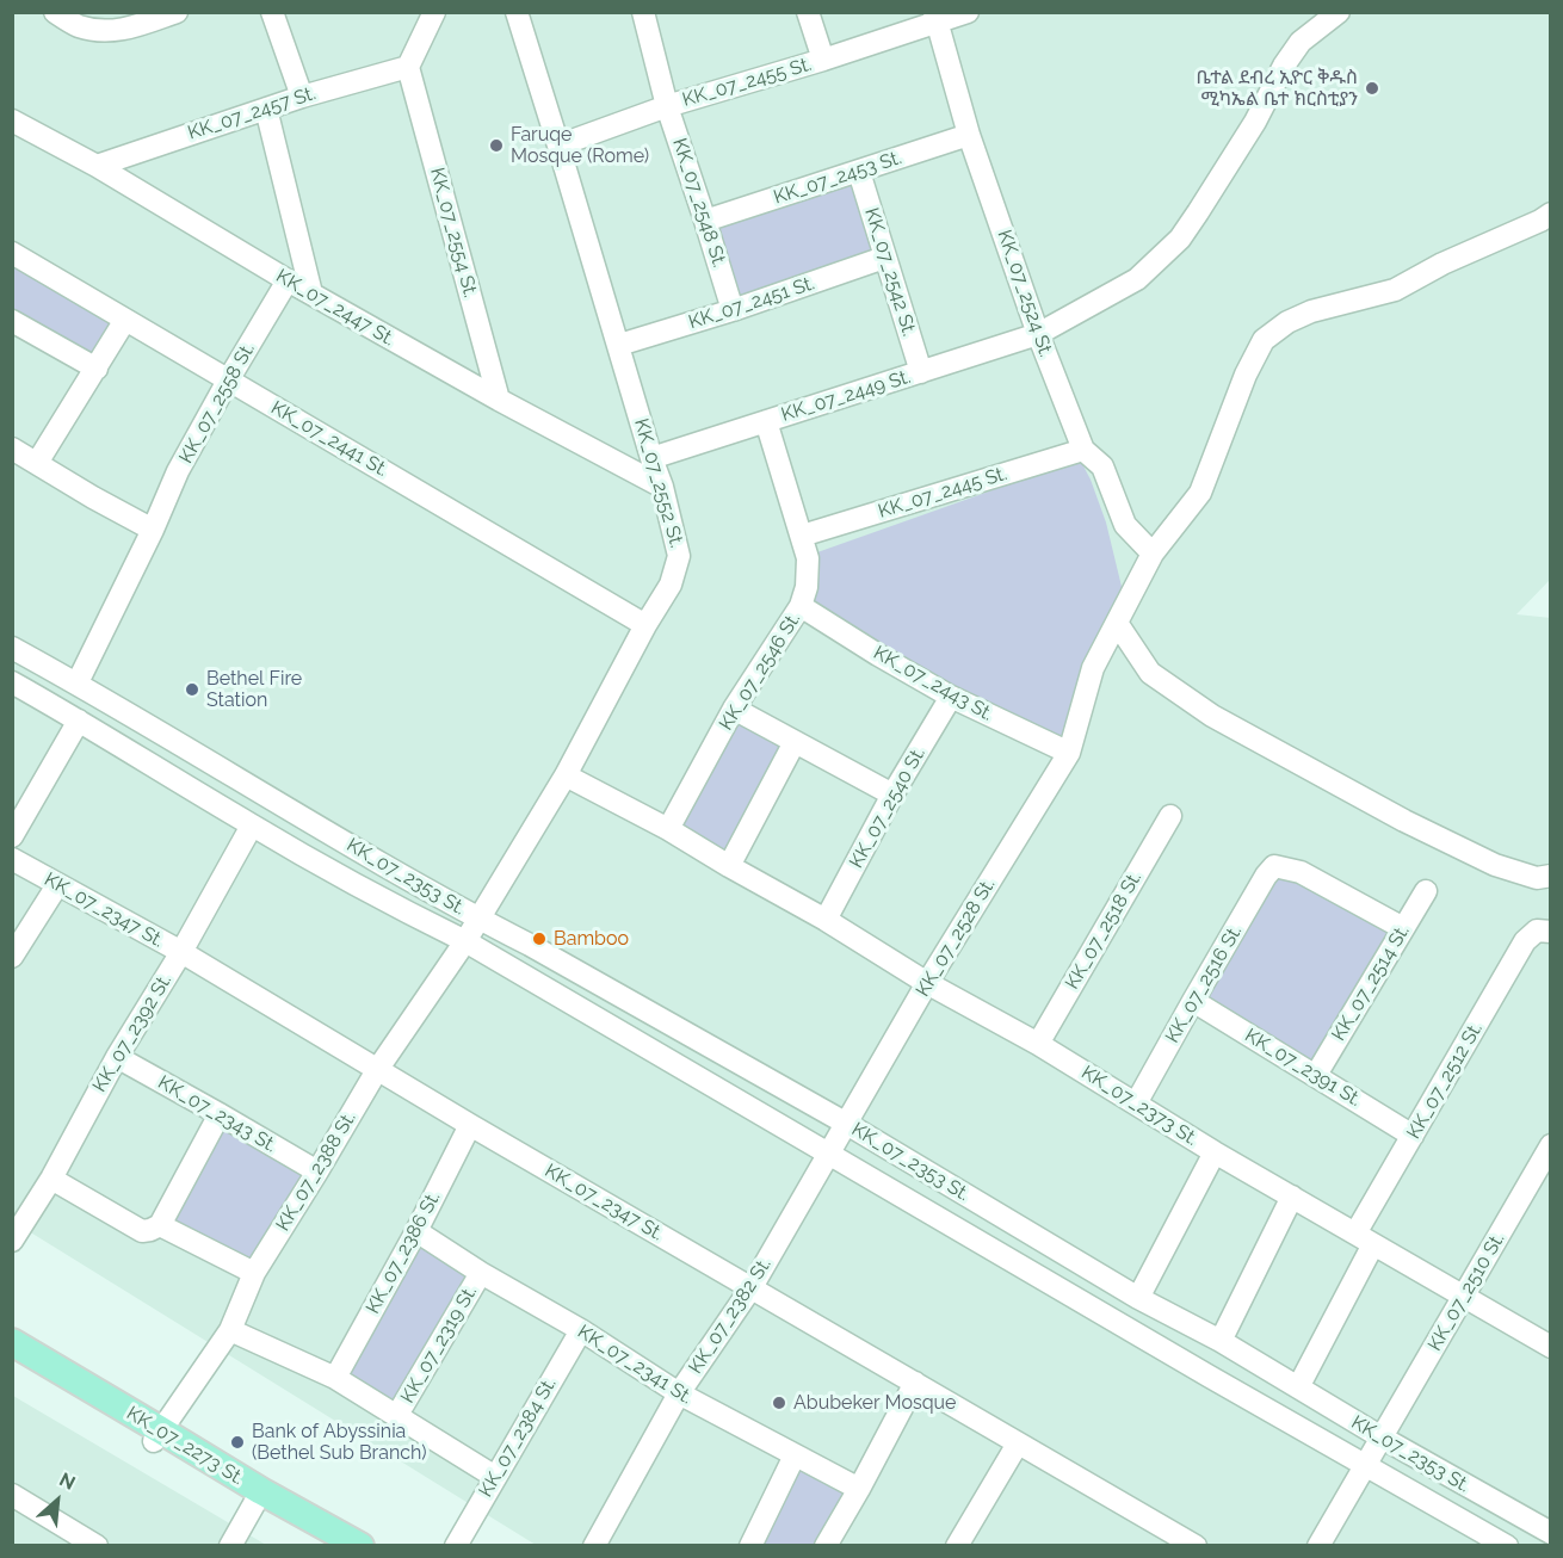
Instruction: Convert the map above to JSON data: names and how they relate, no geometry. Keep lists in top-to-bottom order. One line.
{"streets":{"main road":["KK_07_2273 St."],"street":["KK_07_2455 St.","KK_07_2457 St.","KK_07_2453 St.","KK_07_2548 St.","KK_07_2554 St.","KK_07_2542 St.","KK_07_2524 St.","KK_07_2451 St.","KK_07_2447 St.","KK_07_2449 St.","KK_07_2558 St.","KK_07_2441 St.","KK_07_2552 St.","KK_07_2445 St.","KK_07_2546 St.","KK_07_2443 St.","KK_07_2540 St.","KK_07_2353 St.","KK_07_2347 St.","KK_07_2518 St.","KK_07_2528 St.","KK_07_2514 St.","KK_07_2516 St.","KK_07_2392 St.","KK_07_2391 St.","KK_07_2512 St.","KK_07_2373 St.","KK_07_2343 St.","KK_07_2388 St.","KK_07_2386 St.","KK_07_2510 St.","KK_07_2382 St.","KK_07_2319 St.","KK_07_2341 St.","KK_07_2384 St."]},"crossings":[["KK_07_2455 St.","KK_07_2548 St."],["KK_07_2455 St.","KK_07_2524 St."],["KK_07_2455 St.","KK_07_2552 St."],["KK_07_2457 St.","KK_07_2554 St."],["KK_07_2457 St.","KK_07_2447 St."],["KK_07_2453 St.","KK_07_2548 St."],["KK_07_2453 St.","KK_07_2542 St."],["KK_07_2453 St.","KK_07_2524 St."],["KK_07_2548 St.","KK_07_2451 St."],["KK_07_2554 St.","KK_07_2447 St."],["KK_07_2542 St.","KK_07_2451 St."],["KK_07_2542 St.","KK_07_2449 St."],["KK_07_2524 St.","KK_07_2449 St."],["KK_07_2524 St.","KK_07_2445 St."],["KK_07_2524 St.","KK_07_2528 St."],["KK_07_2451 St.","KK_07_2552 St."],["KK_07_2447 St.","KK_07_2558 St."],["KK_07_2447 St.","KK_07_2552 St."],["KK_07_2449 St.","KK_07_2552 St."],["KK_07_2449 St.","KK_07_2546 St."],["KK_07_2558 St.","KK_07_2441 St."],["KK_07_2558 St.","KK_07_2353 St."],["KK_07_2441 St.","KK_07_2552 St."],["KK_07_2552 St.","KK_07_2353 St."],["KK_07_2552 St.","KK_07_2373 St."],["KK_07_2552 St.","KK_07_2388 St."],["KK_07_2445 St.","KK_07_2546 St."],["KK_07_2546 St.","KK_07_2443 St."],["KK_07_2546 St.","KK_07_2373 St."],["KK_07_2443 St.","KK_07_2540 St."],["KK_07_2443 St.","KK_07_2528 St."],["KK_07_2540 St.","KK_07_2373 St."],["KK_07_2353 St.","KK_07_2528 St."],["KK_07_2353 St.","KK_07_2392 St."],["KK_07_2353 St.","KK_07_2512 St."],["KK_07_2353 St.","KK_07_2388 St."],["KK_07_2353 St.","KK_07_2510 St."],["KK_07_2353 St.","KK_07_2382 St."],["KK_07_2347 St.","KK_07_2392 St."],["KK_07_2347 St.","KK_07_2388 St."],["KK_07_2347 St.","KK_07_2386 St."],["KK_07_2347 St.","KK_07_2382 St."],["KK_07_2518 St.","KK_07_2373 St."],["KK_07_2528 St.","KK_07_2373 St."],["KK_07_2528 St.","KK_07_2382 St."],["KK_07_2514 St.","KK_07_2516 St."],["KK_07_2514 St.","KK_07_2391 St."],["KK_07_2516 St.","KK_07_2391 St."],["KK_07_2516 St.","KK_07_2373 St."],["KK_07_2392 St.","KK_07_2343 St."],["KK_07_2391 St.","KK_07_2512 St."],["KK_07_2512 St.","KK_07_2373 St."],["KK_07_2373 St.","KK_07_2510 St."],["KK_07_2343 St.","KK_07_2388 St."],["KK_07_2388 St.","KK_07_2273 St."],["KK_07_2386 St.","KK_07_2341 St."],["KK_07_2382 St.","KK_07_2341 St."],["KK_07_2319 St.","KK_07_2341 St."],["KK_07_2341 St.","KK_07_2384 St."]],"places":["ቤተል ደብረ ኢዮር ቅዱስ ሚካኤል ቤተ ክርስቲያን","Faruqe Mosque (Rome)","Bethel Fire Station","Bamboo","Abubeker Mosque","Bank of Abyssinia (Bethel Sub Branch)"],"north":"top right"}
